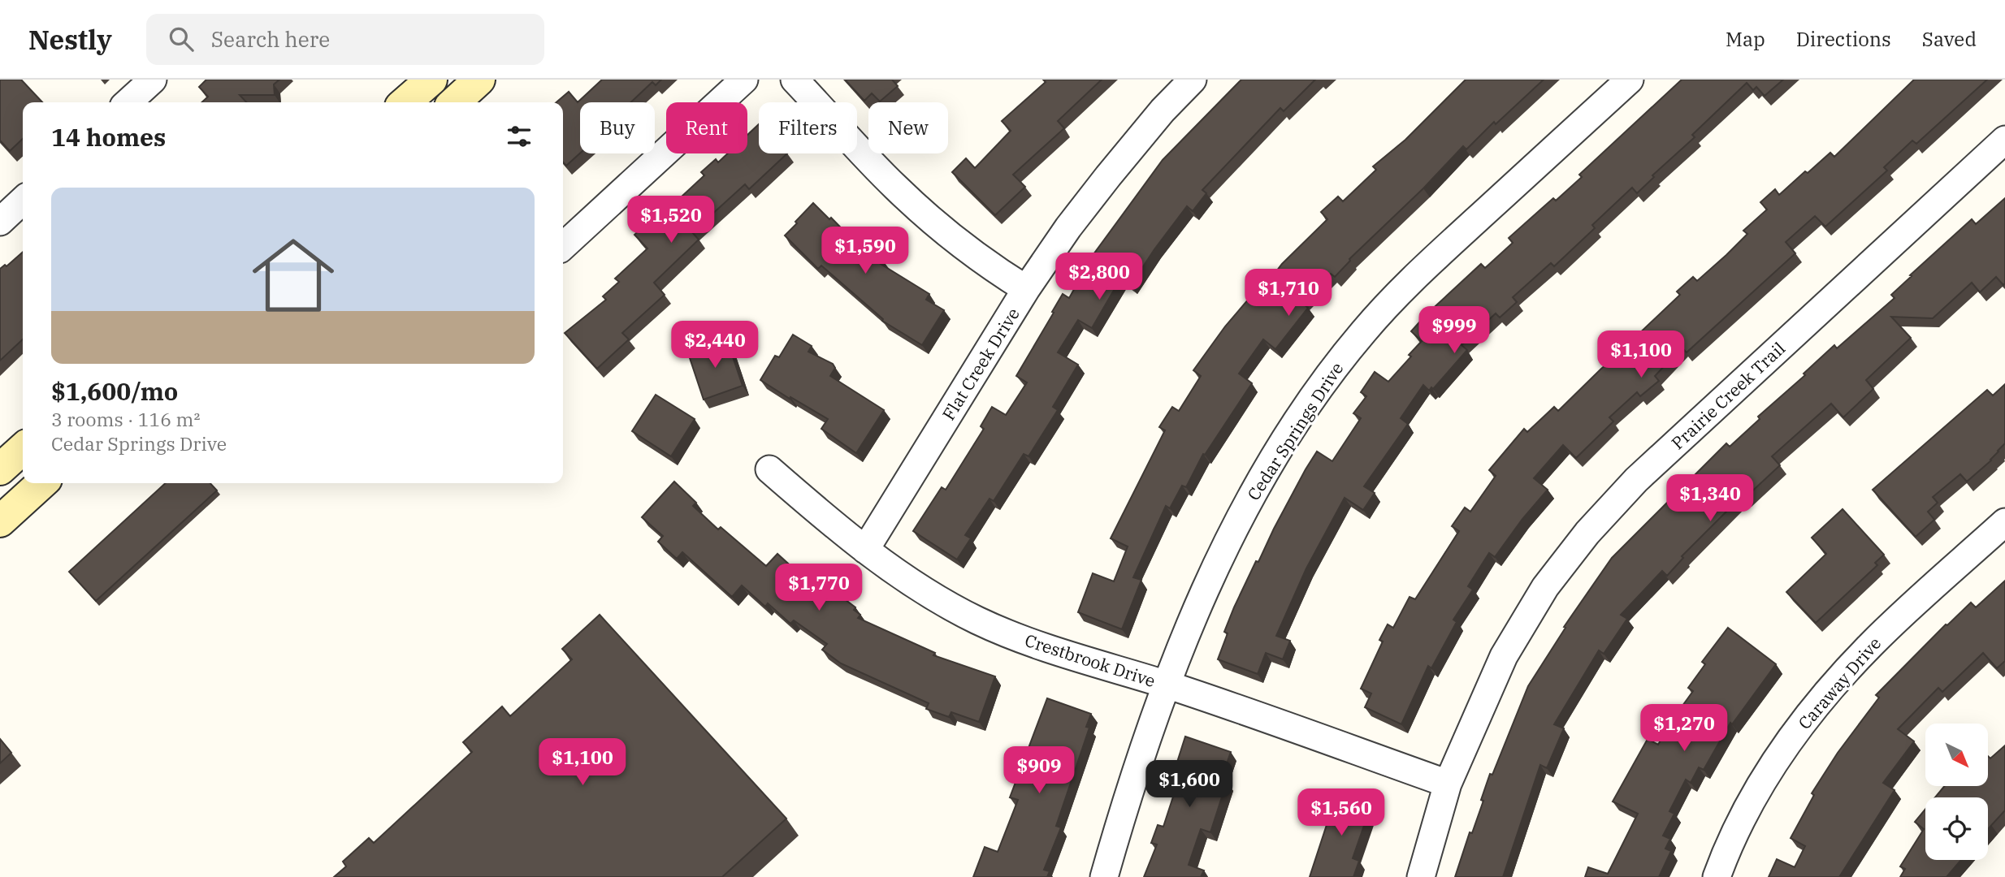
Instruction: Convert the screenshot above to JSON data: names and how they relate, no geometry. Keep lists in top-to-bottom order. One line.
{"streets":{"street":["Flat Creek Drive","Prairie Creek Trail","Cedar Springs Drive","Crestbrook Drive","Caraway Drive"]},"crossings":[["Flat Creek Drive","Crestbrook Drive"],["Prairie Creek Trail","Crestbrook Drive"],["Cedar Springs Drive","Crestbrook Drive"]],"north":"bottom right","page":{"header":"Nestly","search":"Search here","nav":["Map","Directions","Saved"],"chip":["Buy","Rent","Filters","New"],"heading":"14 homes","list":[{"name":"$1,600/mo","note":"3 rooms · 116 m² · Cedar Springs Drive"}],"price":["$1,520","$1,590","$2,800","$1,710","$999","$2,440","$1,100","$1,340","$1,770","$1,270","$1,100","$909","$1,600","$1,560"]}}
